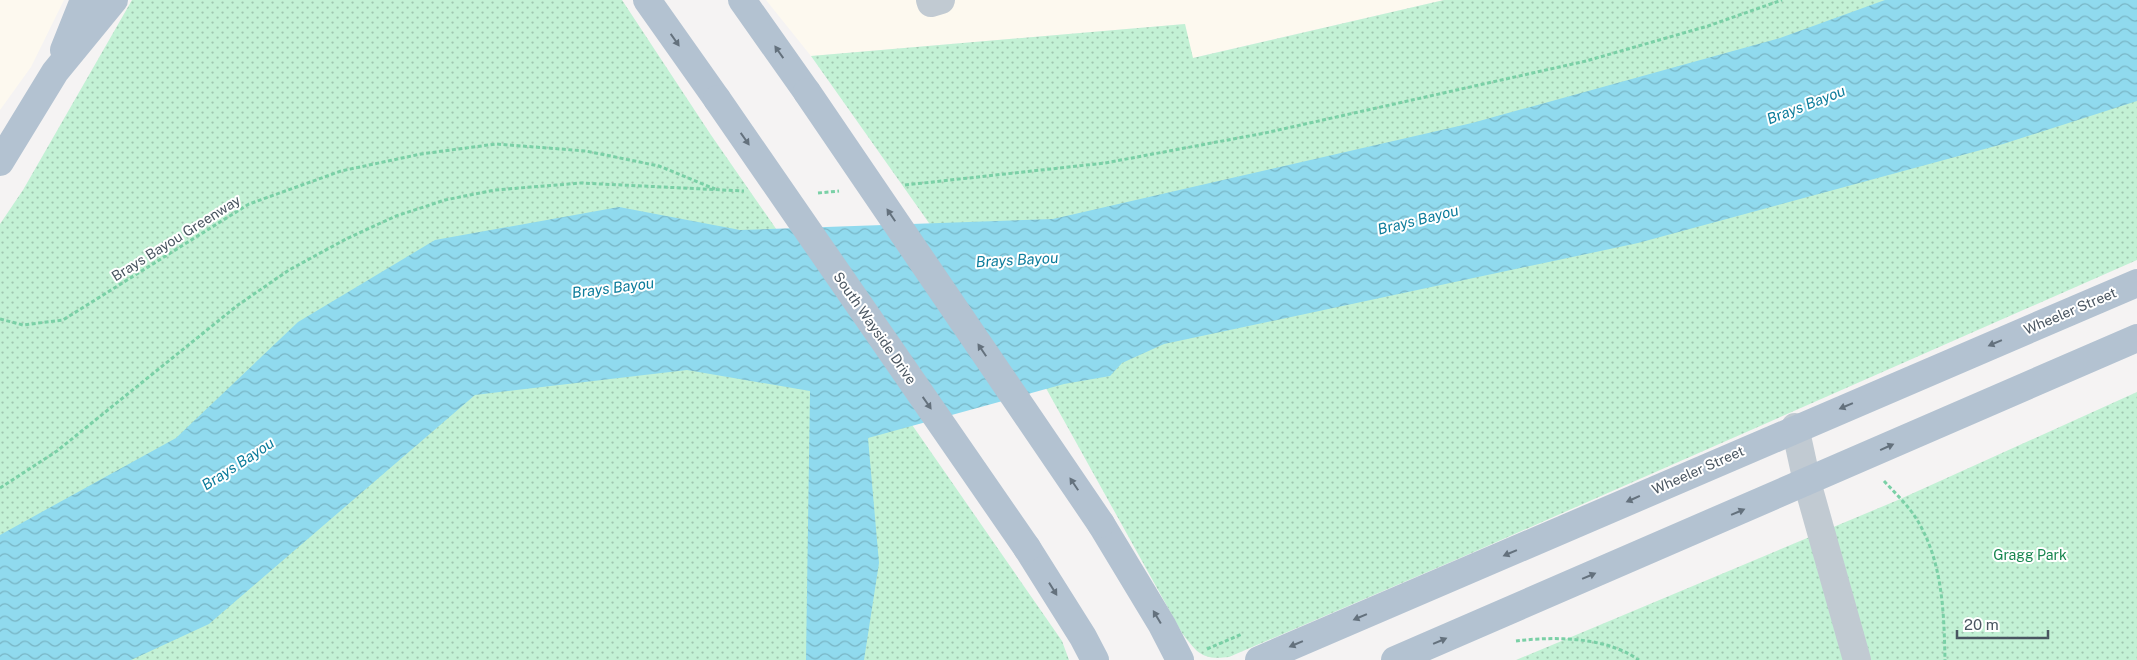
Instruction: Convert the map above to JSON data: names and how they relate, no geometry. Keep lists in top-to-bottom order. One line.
{"streets":{"main road":["Wheeler Street","South Wayside Drive"],"path":["Brays Bayou Greenway"]},"water":["Brays Bayou"],"parks":["Gragg Park"],"scale_bar":"20 m"}
